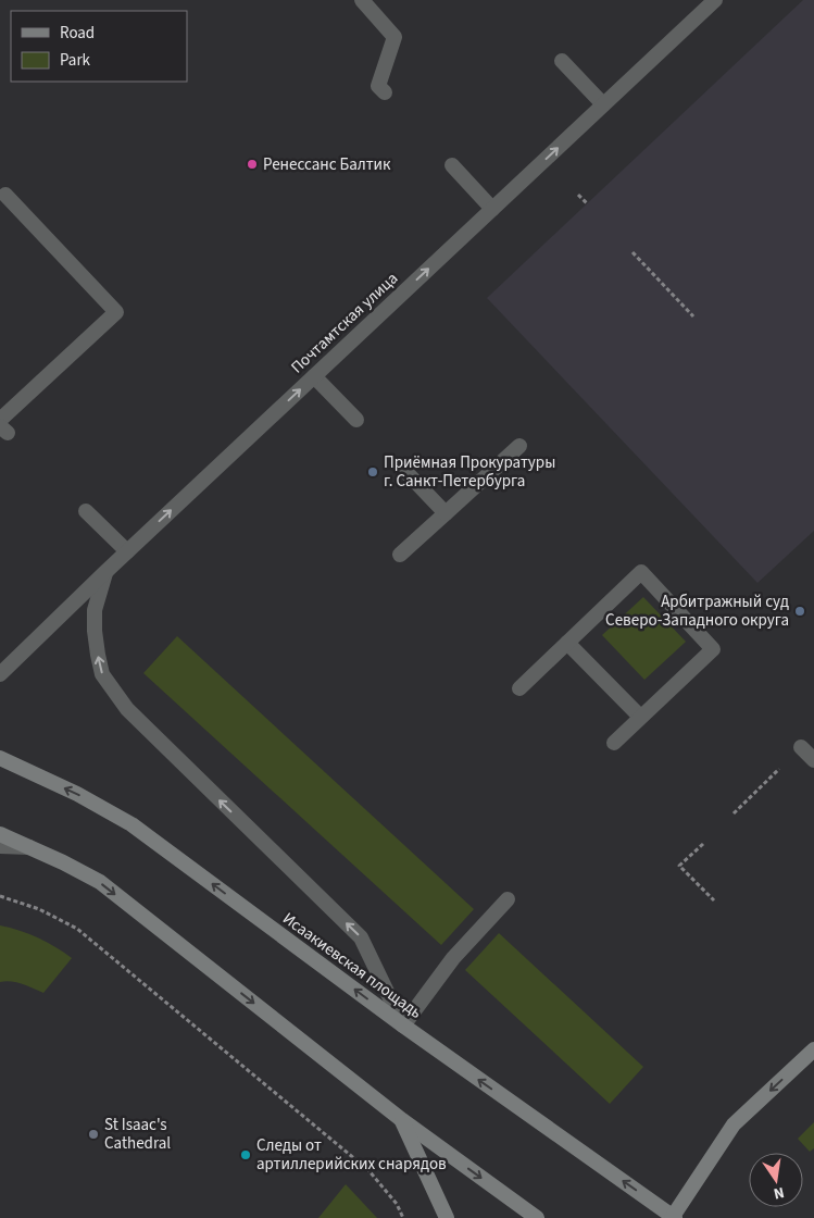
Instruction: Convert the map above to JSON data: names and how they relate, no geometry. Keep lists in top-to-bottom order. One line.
{"streets":{"main road":["Исаакиевская площадь"],"street":["Почтамтская улица"]},"one_way":["Почтамтская улица"],"places":["Ренессанс Балтик","Приёмная Прокуратуры г. Санкт-Петербурга","Арбитражный суд Северо-Западного округа","St Isaac's Cathedral","Следы от артиллерийских снарядов"],"legend":["Road","Park"],"north":"bottom"}
